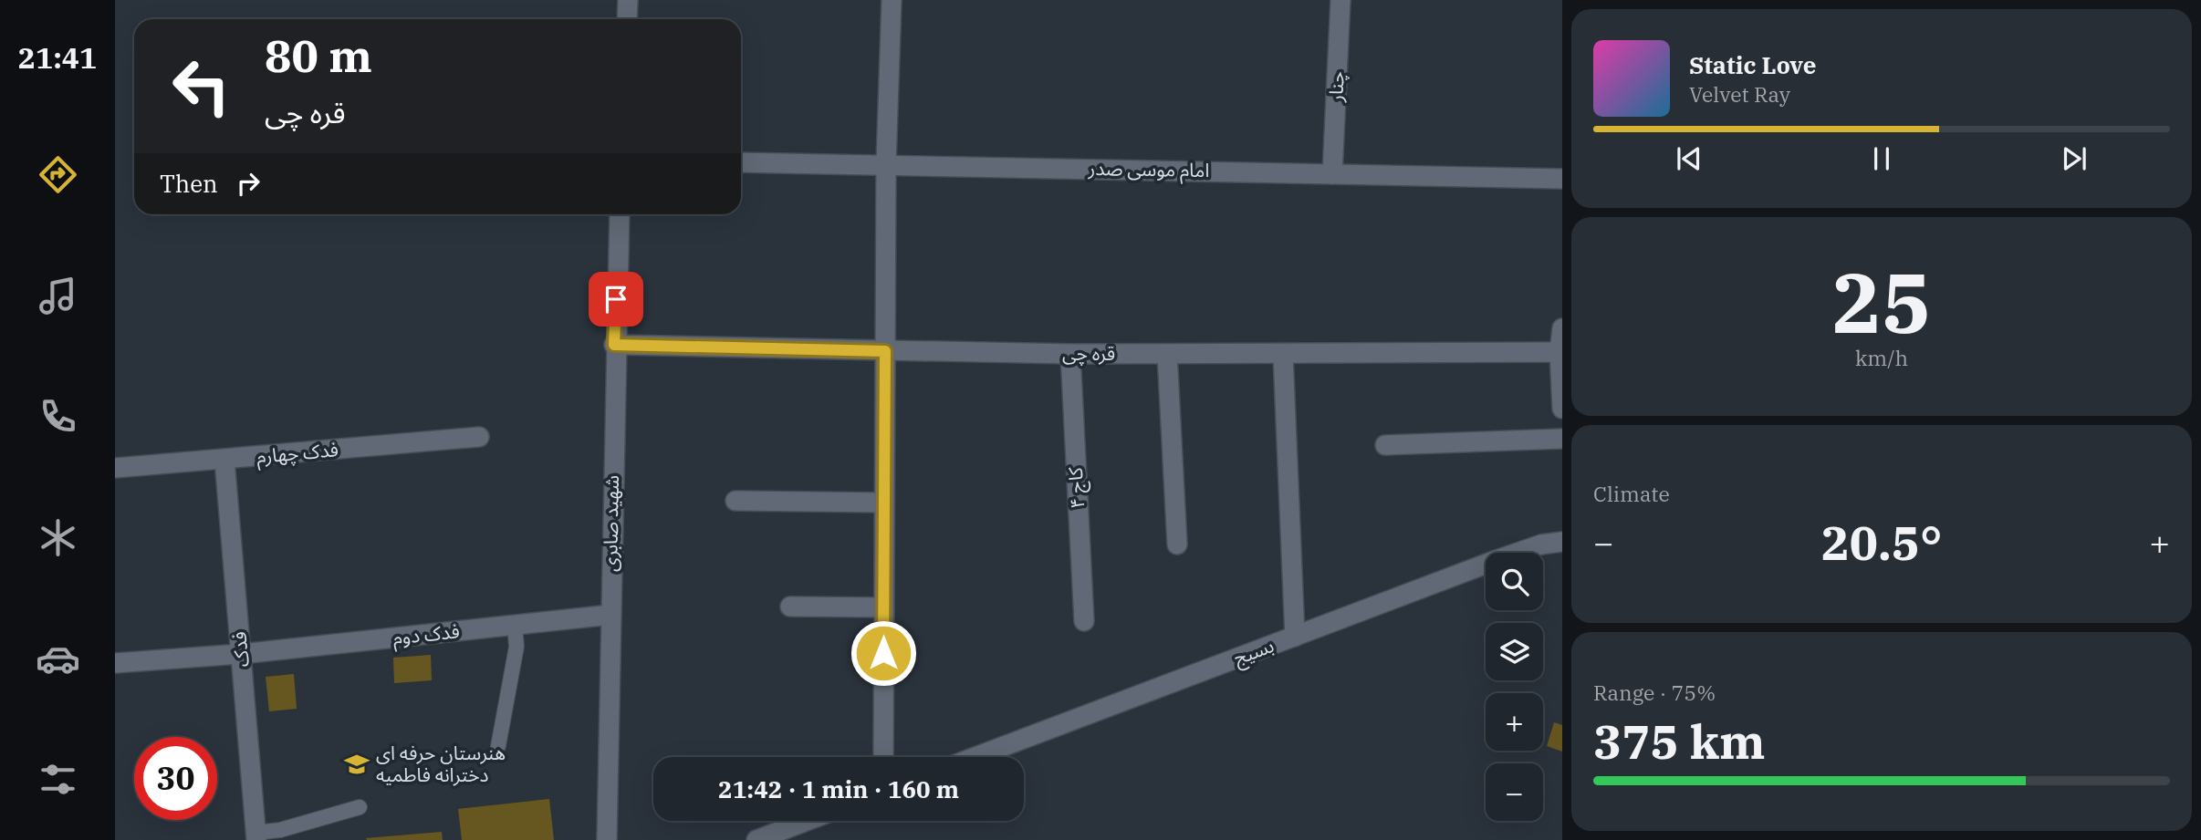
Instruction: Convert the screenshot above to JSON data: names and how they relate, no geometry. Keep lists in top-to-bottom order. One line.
{"streets":{"street":["چنار","امام موسی صدر","قره چی","فدک چهارم","کاج ۴","شهید صابری","فدک دوم","فدک","بسیج"]},"crossings":[["چنار","امام موسی صدر"],["قره چی","کاج ۴"],["قره چی","شهید صابری"],["فدک چهارم","فدک"],["شهید صابری","فدک دوم"],["فدک دوم","فدک"]],"places":{"school or university":["هنرستان حرفه ای دخترانه فاطمیه"]},"page":{"tabs":"21:41","turn":["80 m","قره چی"],"song":["Static Love","Velvet Ray"],"then":"Then","tile":[["25","km/h"],"Climate",["Range · 75%","375 km"]],"heat":["−","20.5°","+"],"map_buttons":["+","−"],"limit":"30","trip":"21:42 · 1 min · 160 m"}}
